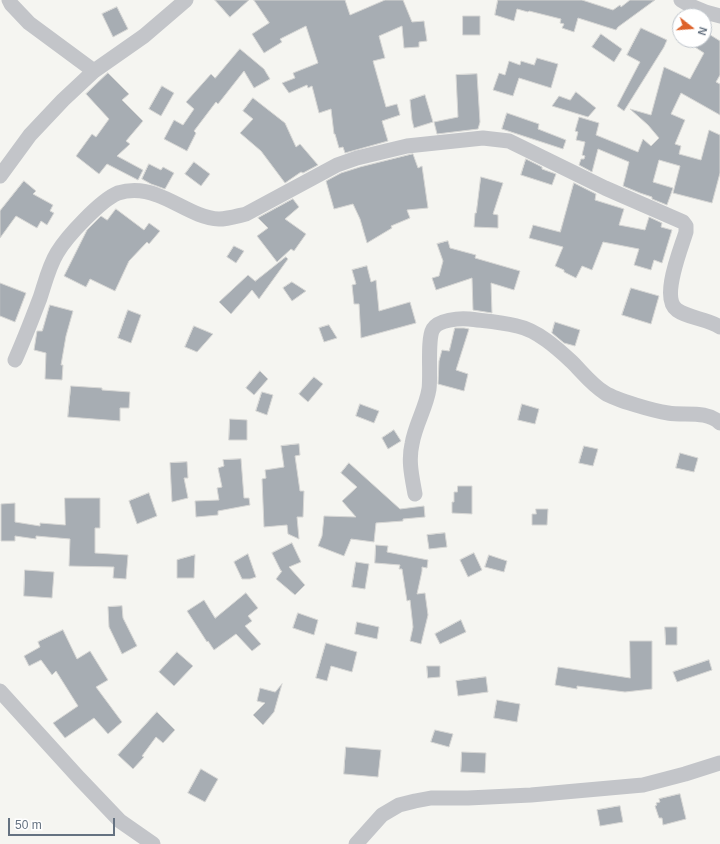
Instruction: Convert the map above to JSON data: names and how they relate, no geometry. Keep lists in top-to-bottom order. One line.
{"scale_bar":"50 m","north":"right"}
